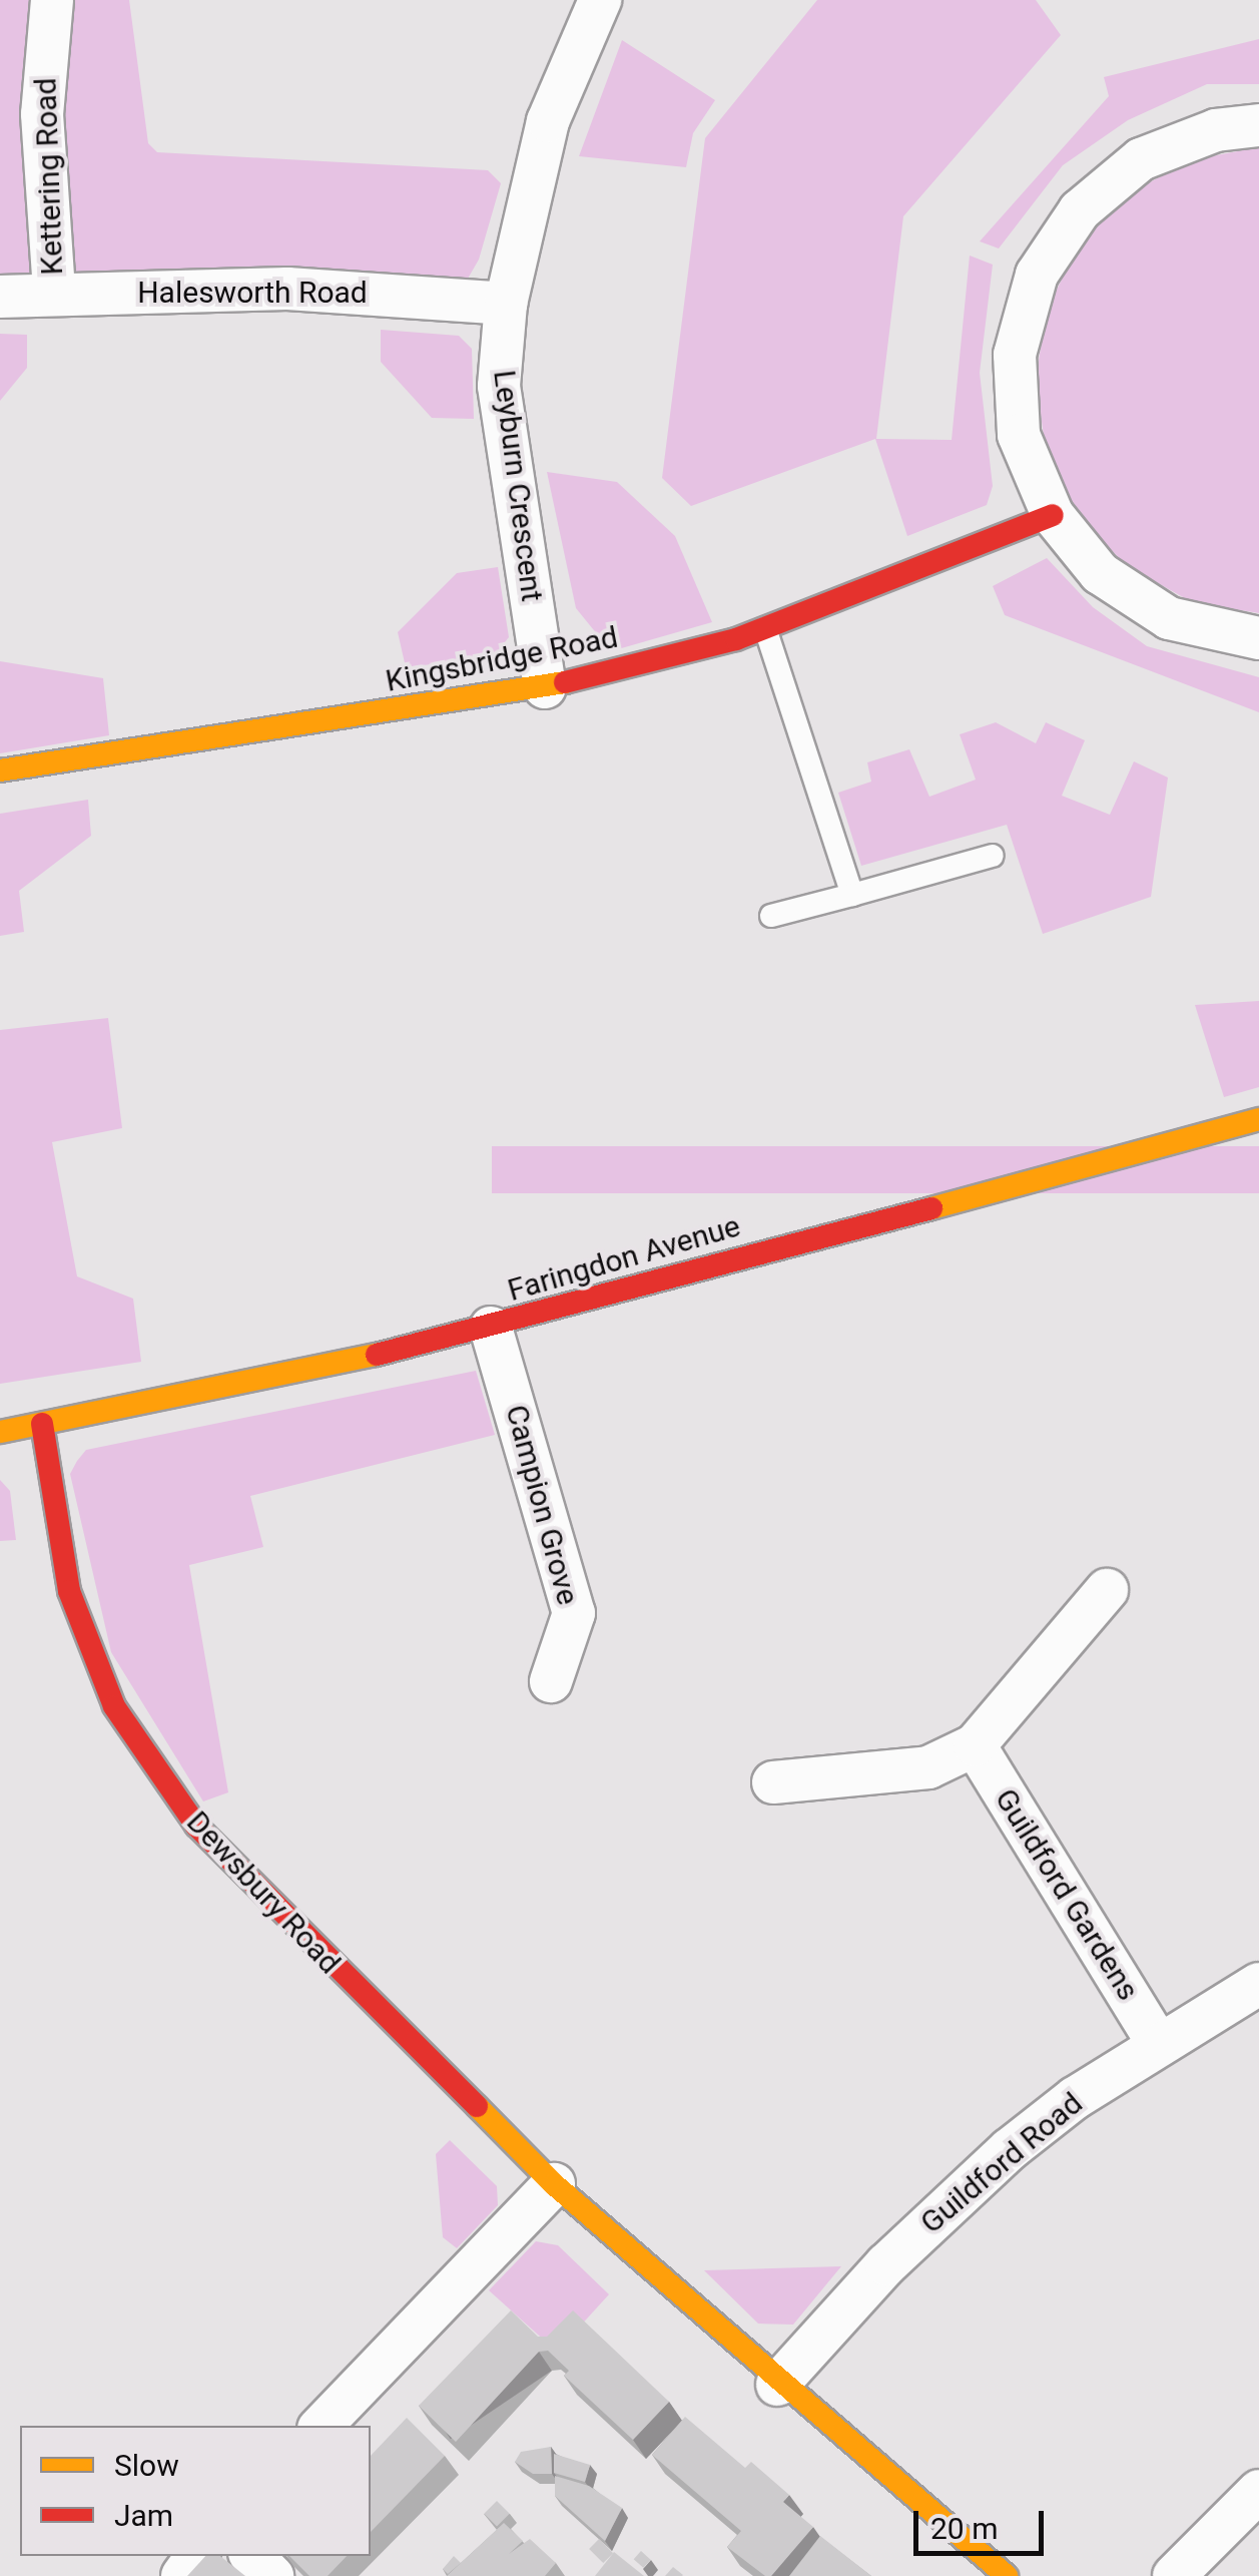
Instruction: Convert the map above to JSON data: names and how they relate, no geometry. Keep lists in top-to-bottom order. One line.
{"streets":{"street":["Kettering Road","Halesworth Road","Leyburn Crescent","Kingsbridge Road","Faringdon Avenue","Campion Grove","Dewsbury Road","Guildford Gardens","Guildford Road"]},"crossings":[["Kettering Road","Halesworth Road"],["Halesworth Road","Leyburn Crescent"],["Leyburn Crescent","Kingsbridge Road"],["Faringdon Avenue","Campion Grove"],["Faringdon Avenue","Dewsbury Road"],["Dewsbury Road","Guildford Road"],["Guildford Gardens","Guildford Road"]],"legend":["Slow","Jam"],"scale_bar":"20 m"}
